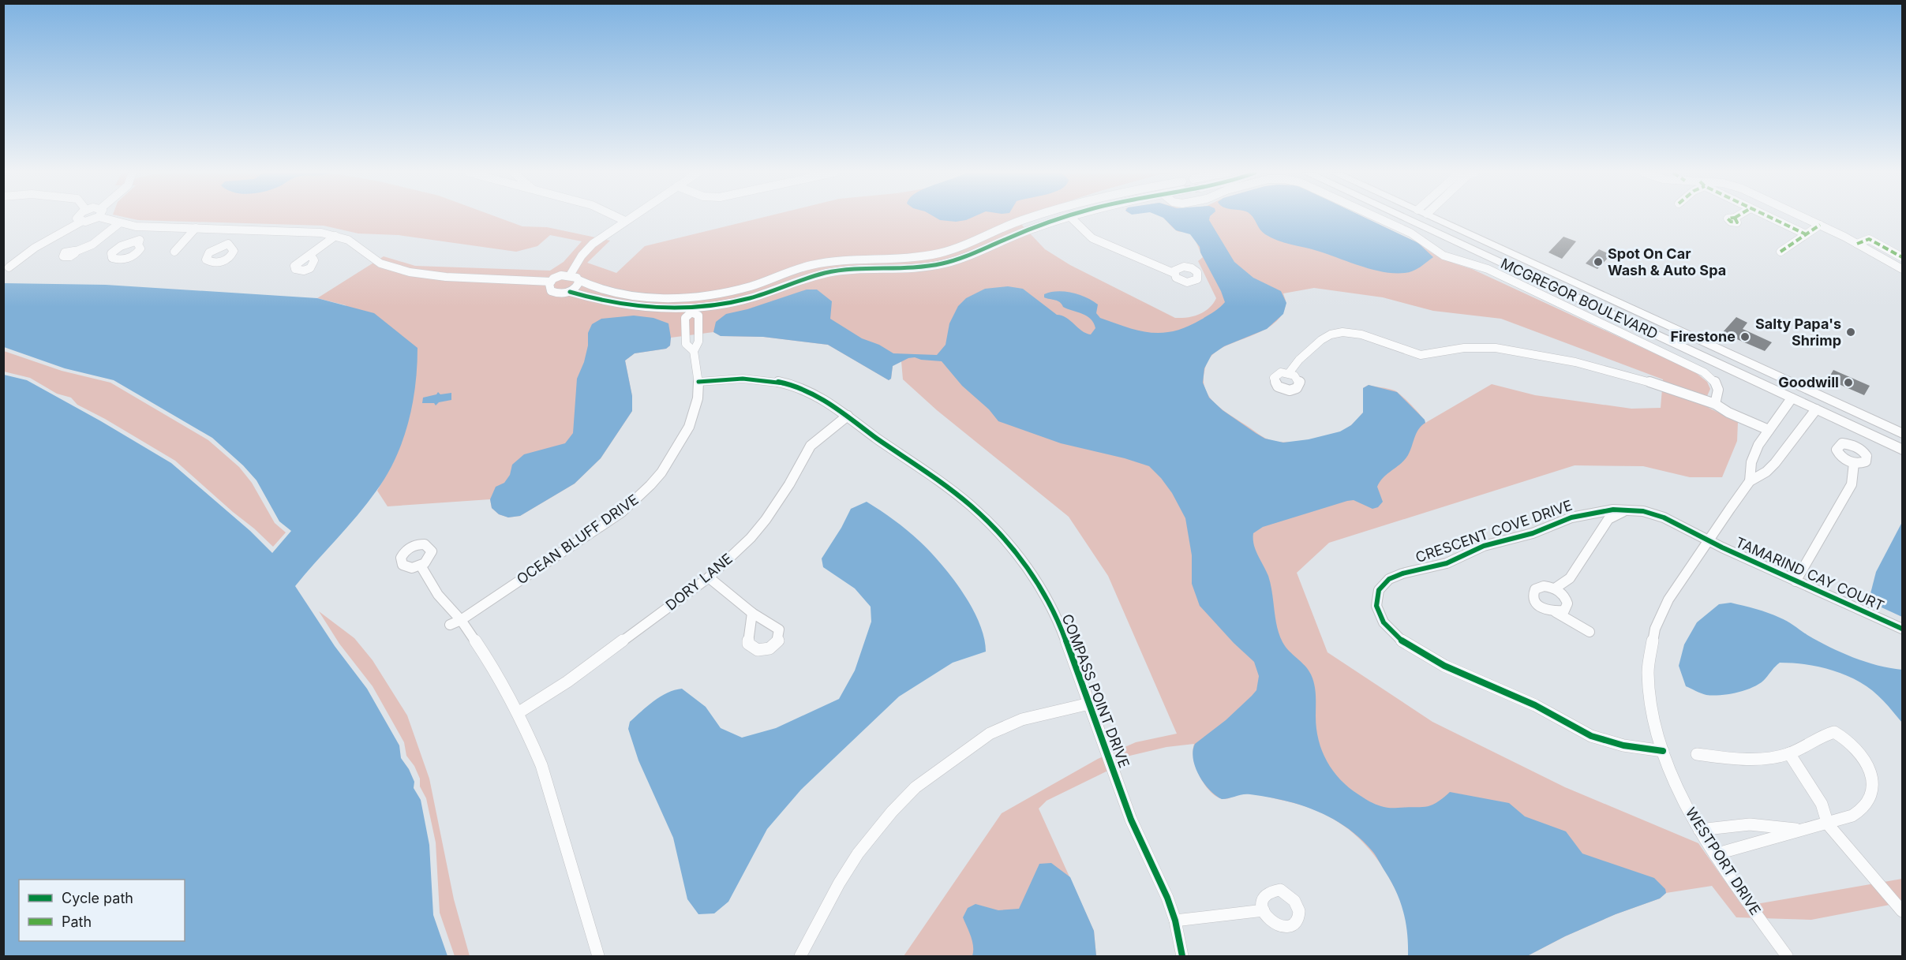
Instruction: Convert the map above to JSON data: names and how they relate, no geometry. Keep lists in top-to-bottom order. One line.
{"streets":{"main road":["MCGREGOR BOULEVARD"],"street":["CRESCENT COVE DRIVE","OCEAN BLUFF DRIVE","TAMARIND CAY COURT","DORY LANE","COMPASS POINT DRIVE","WESTPORT DRIVE"]},"crossings":[["MCGREGOR BOULEVARD","WESTPORT DRIVE"],["CRESCENT COVE DRIVE","TAMARIND CAY COURT"],["CRESCENT COVE DRIVE","WESTPORT DRIVE"],["OCEAN BLUFF DRIVE","COMPASS POINT DRIVE"],["TAMARIND CAY COURT","WESTPORT DRIVE"],["DORY LANE","COMPASS POINT DRIVE"]],"places":["Spot On Car Wash & Auto Spa","Salty Papa's Shrimp","Firestone","Goodwill"],"legend":["Cycle path","Path"]}
